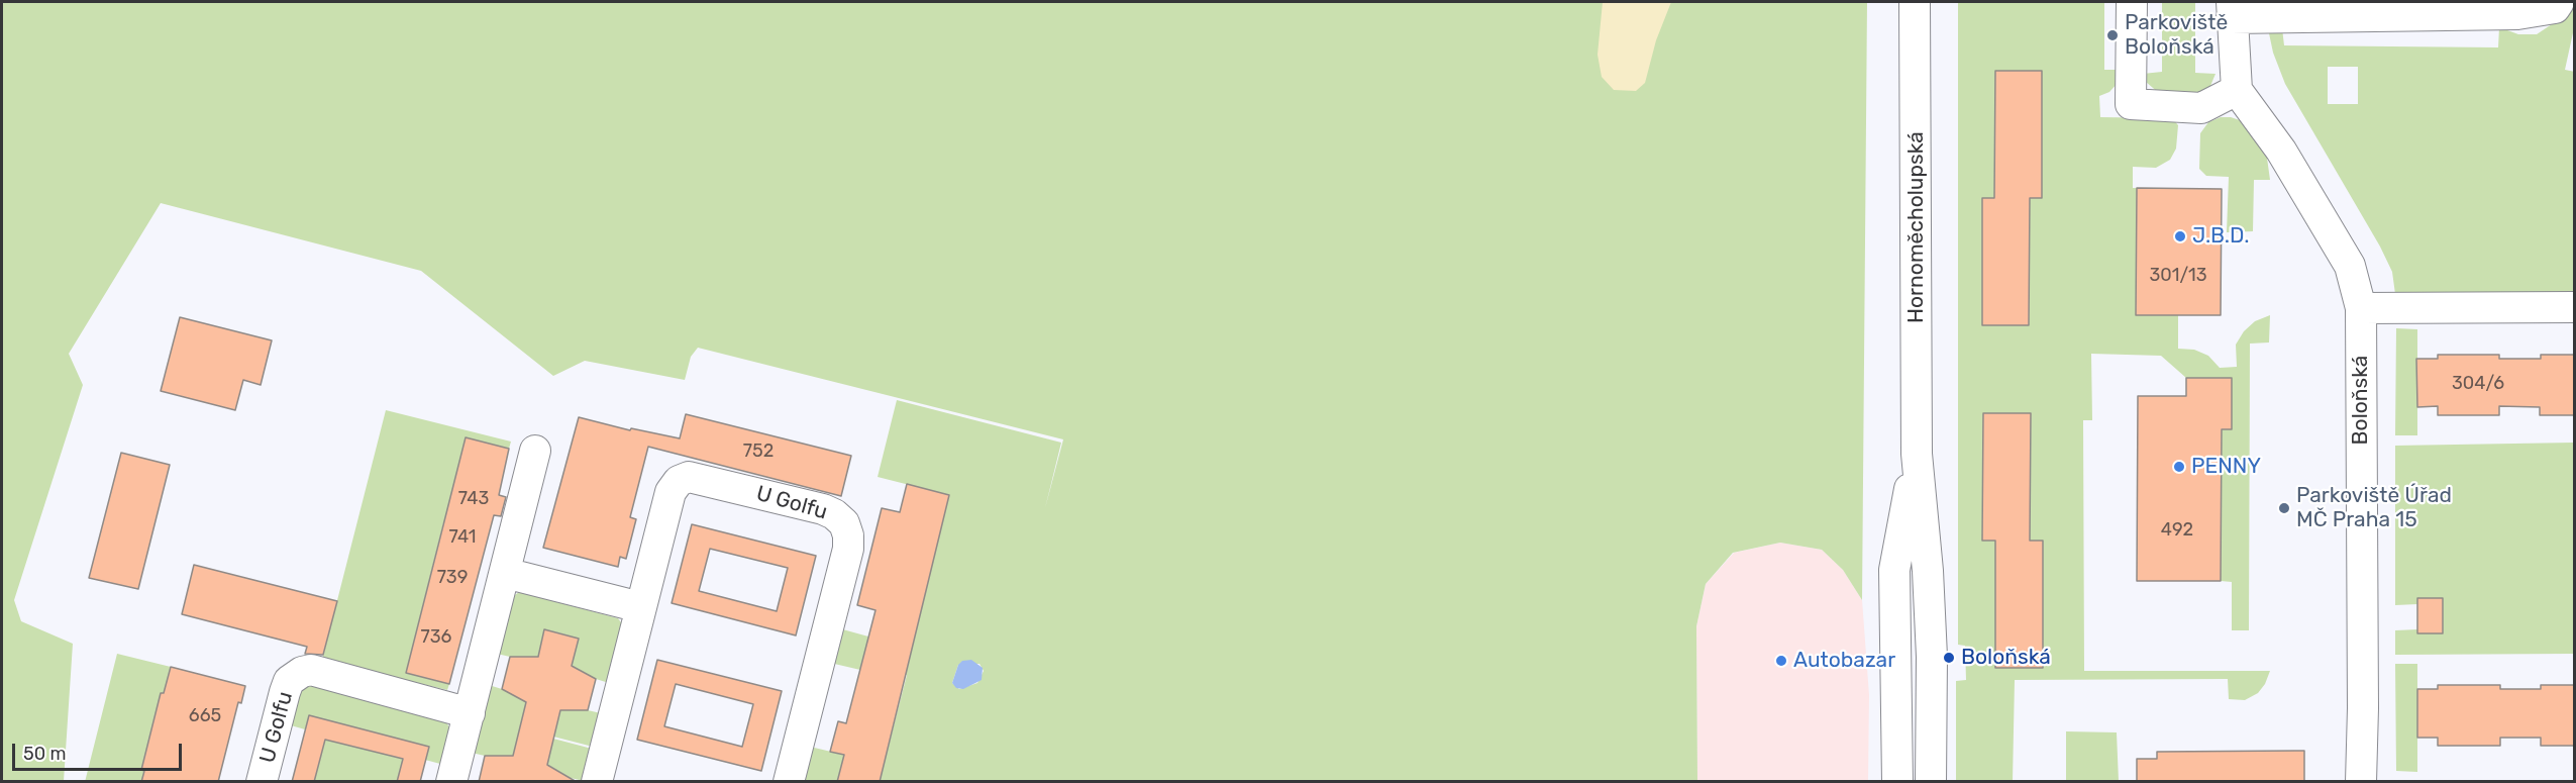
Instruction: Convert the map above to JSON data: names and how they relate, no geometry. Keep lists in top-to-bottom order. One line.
{"streets":{"street":["Hornoměcholupská","Boloňská","U Golfu"]},"places":["Parkoviště Boloňská","J.B.D.","PENNY","Parkoviště Úřad MČ Praha 15","Boloňská","Autobazar"],"house_numbers":["301/13","304/6","752","743","492","741","739","736","665"],"scale_bar":"50 m"}
